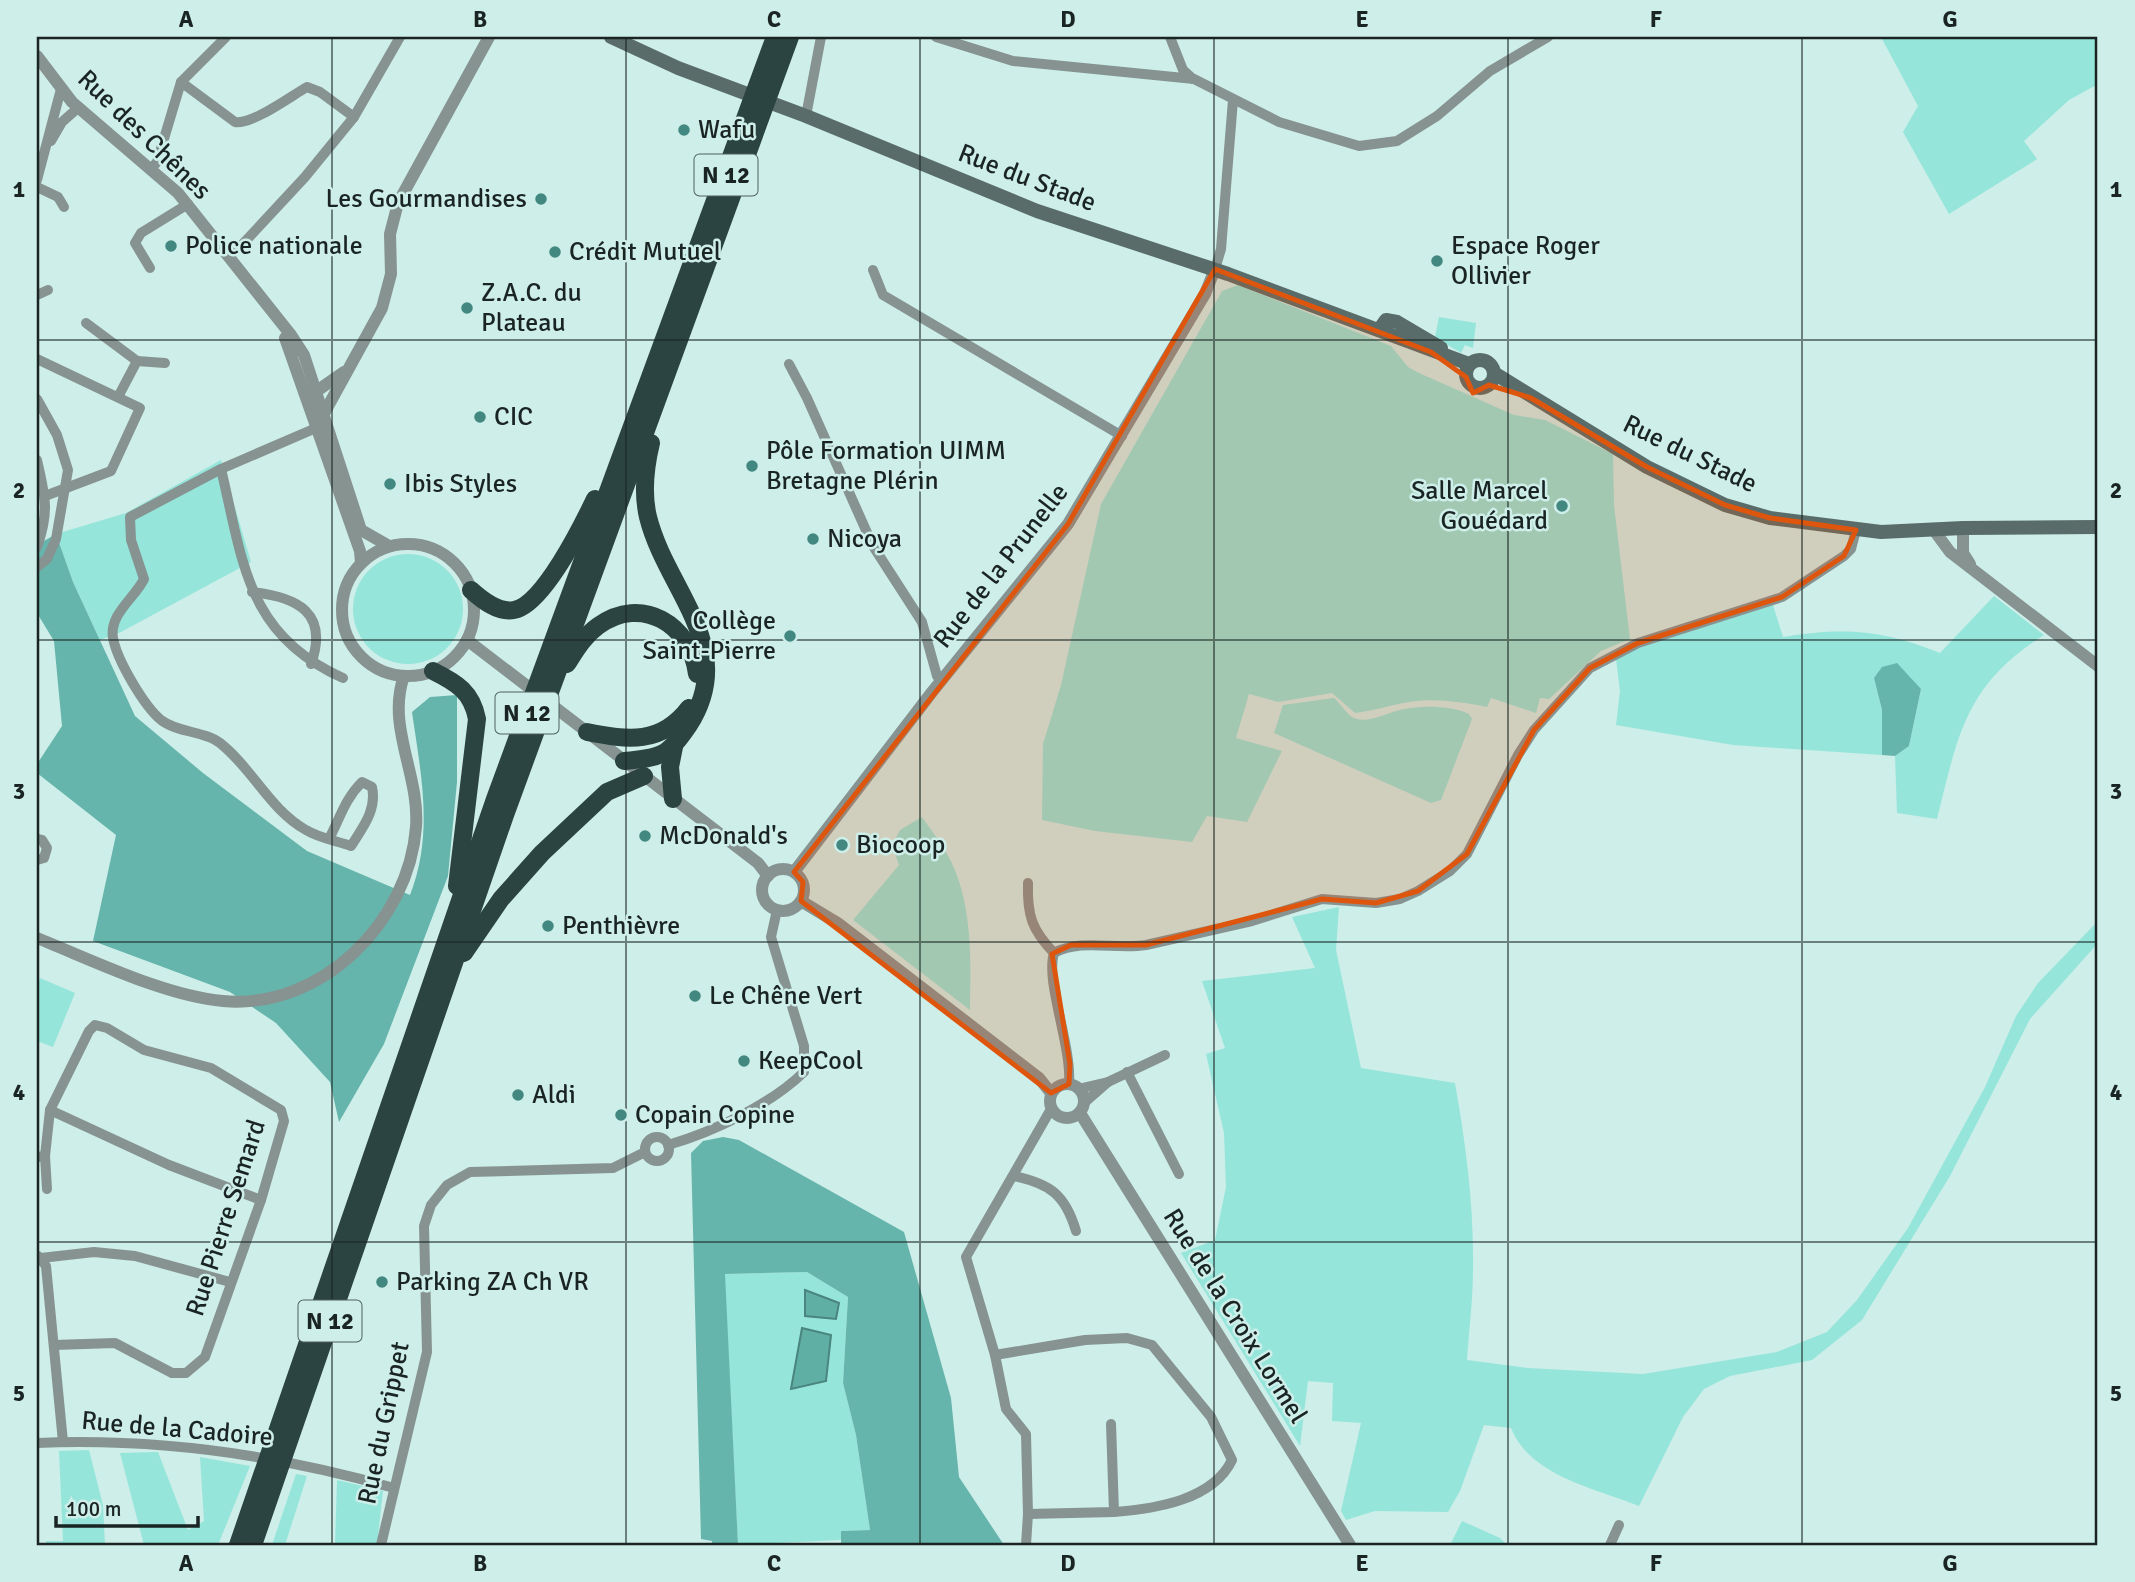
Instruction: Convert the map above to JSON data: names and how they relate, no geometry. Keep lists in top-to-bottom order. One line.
{"streets":{"highway":["N 12"],"main road":["Rue du Stade"],"street":["Rue des Chênes","Rue de la Prunelle","Rue Pierre Semard","Rue de la Croix Lormel","Rue du Grippet","Rue de la Cadoire"]},"crossings":[["Rue du Stade","Rue de la Prunelle"],["Rue de la Prunelle","Rue du Grippet"],["Rue du Grippet","Rue de la Cadoire"]],"places":["Wafu","Les Gourmandises","Police nationale","Crédit Mutuel","Espace Roger Ollivier","Z.A.C. du Plateau","CIC","Pôle Formation UIMM Bretagne Plérin","Ibis Styles","Salle Marcel Gouédard","Nicoya","Collège Saint-Pierre","McDonald's","Biocoop","Penthièvre","Le Chêne Vert","KeepCool","Aldi","Copain Copine","Parking ZA Ch VR"],"scale_bar":"100 m","grid":{"columns":["A","B","C","D","E","F","G"],"rows":["1","2","3","4","5"]}}
